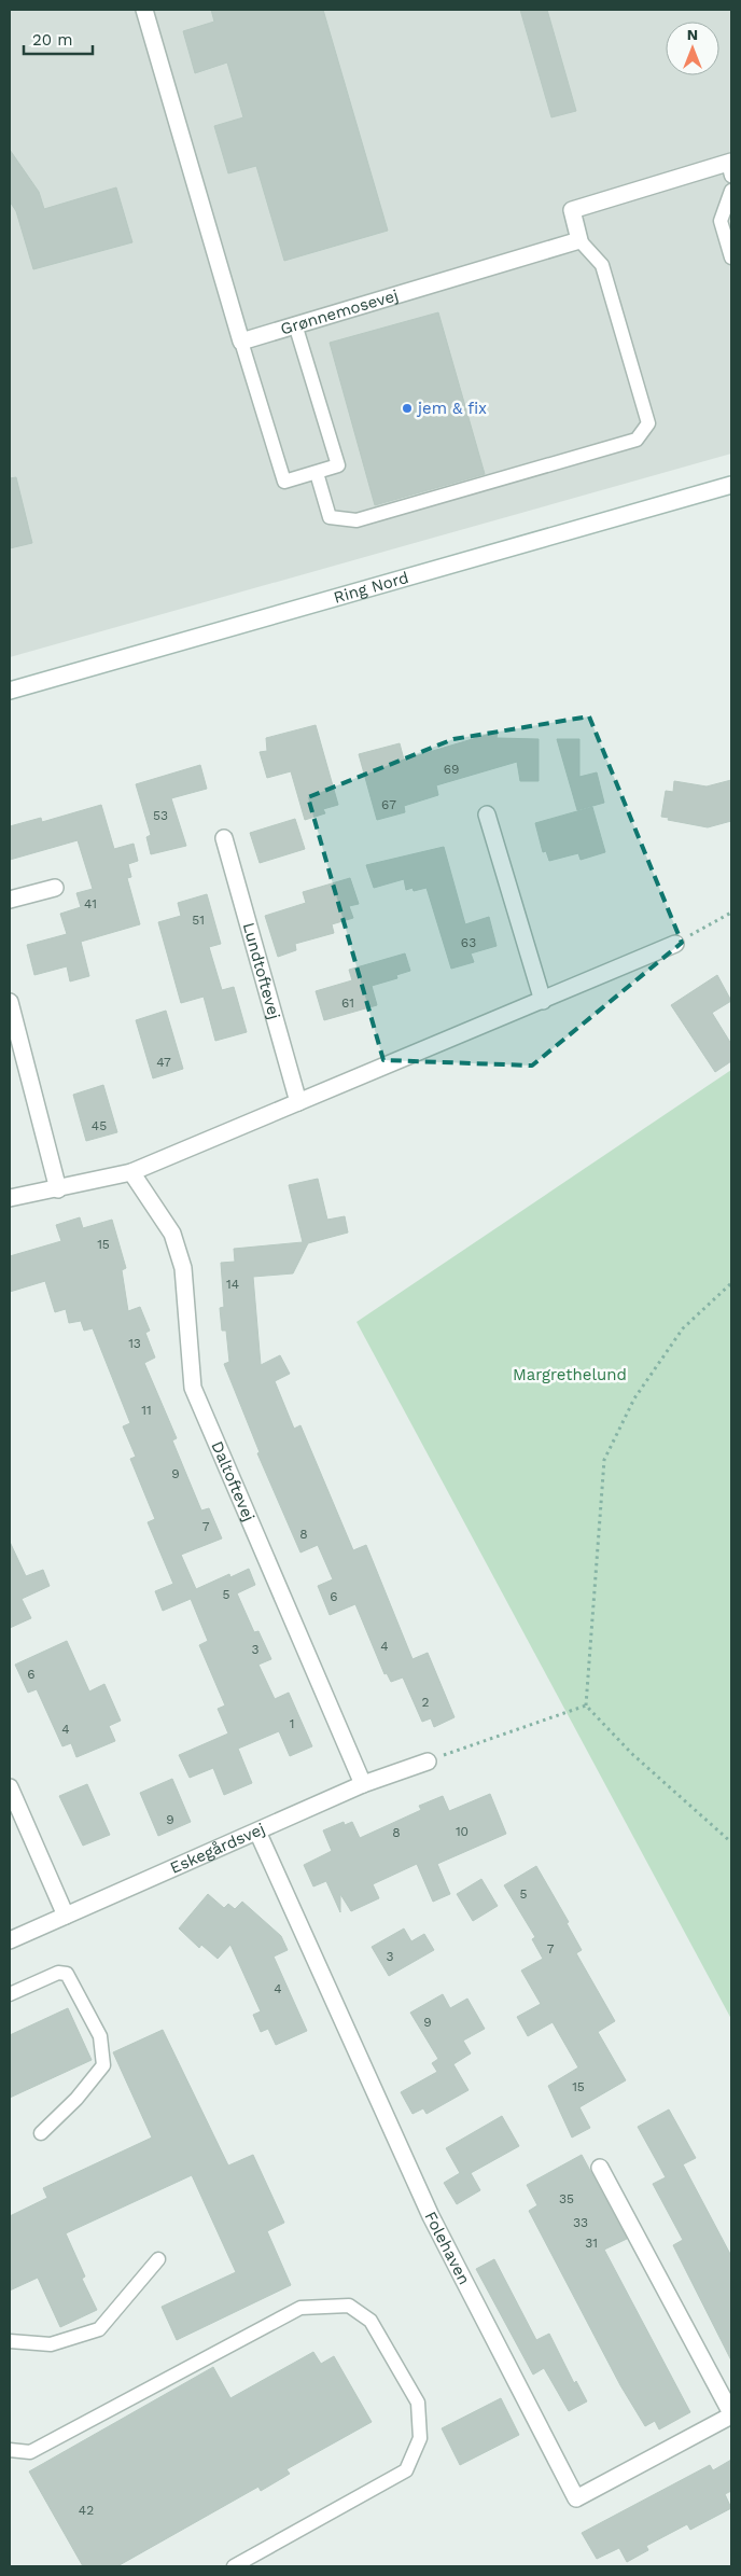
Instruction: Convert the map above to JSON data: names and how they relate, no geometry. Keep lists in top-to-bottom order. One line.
{"streets":{"street":["Grønnemosevej","Ring Nord","Lundtoftevej","Daltoftevej","Eskegårdsvej","Folehaven"]},"crossings":[["Daltoftevej","Eskegårdsvej"],["Eskegårdsvej","Folehaven"]],"parks":["Margrethelund"],"places":["jem & fix"],"house_numbers":["69","67","53","41","51","63","61","47","45","15","14","13","11","9","7","8","5","6","4","3","6","2","1","4","9","10","8","5","7","3","4","9","15","35","33","31","42"],"scale_bar":"20 m","north":"top"}
